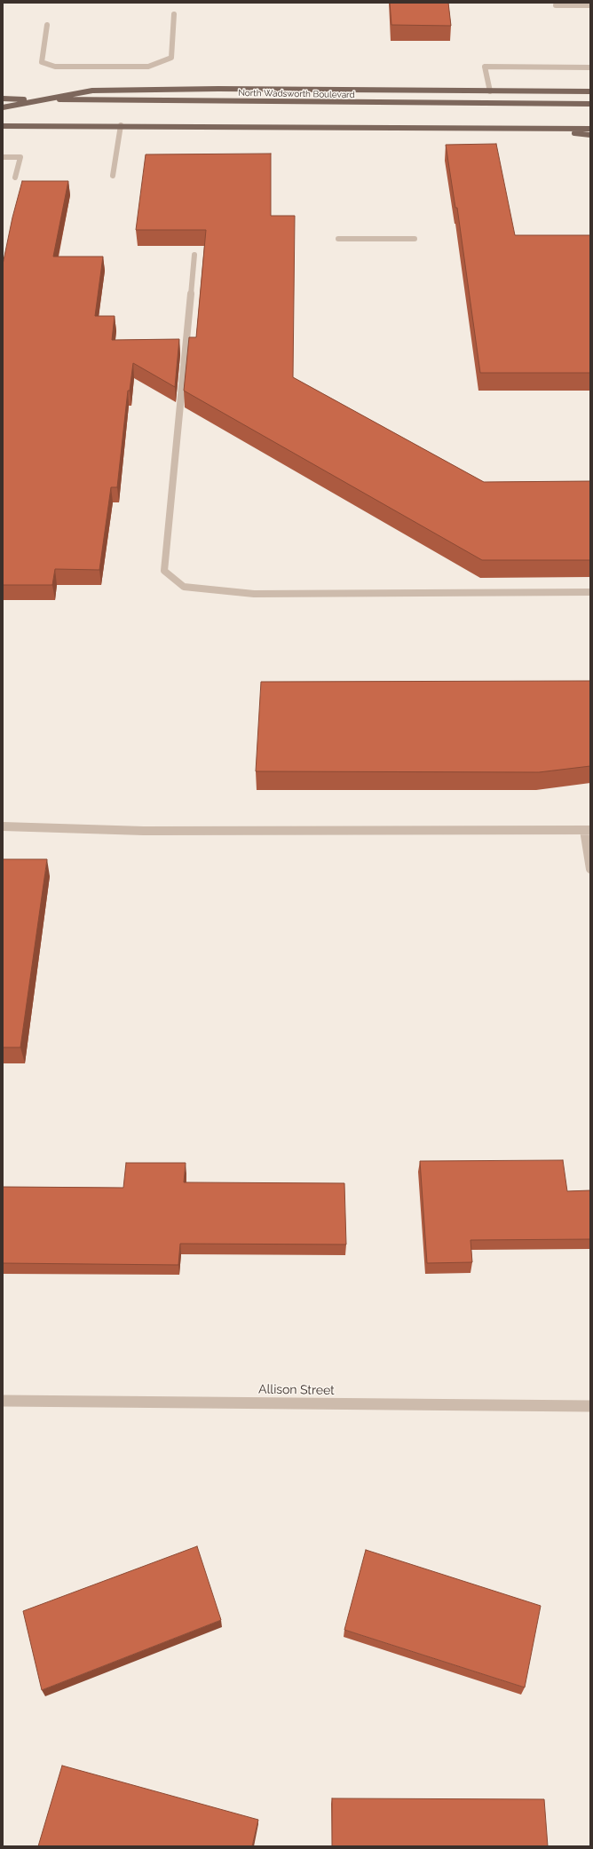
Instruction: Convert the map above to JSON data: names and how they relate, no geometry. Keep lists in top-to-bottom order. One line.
{"streets":{"main road":["North Wadsworth Boulevard"],"street":["Allison Street"]}}
